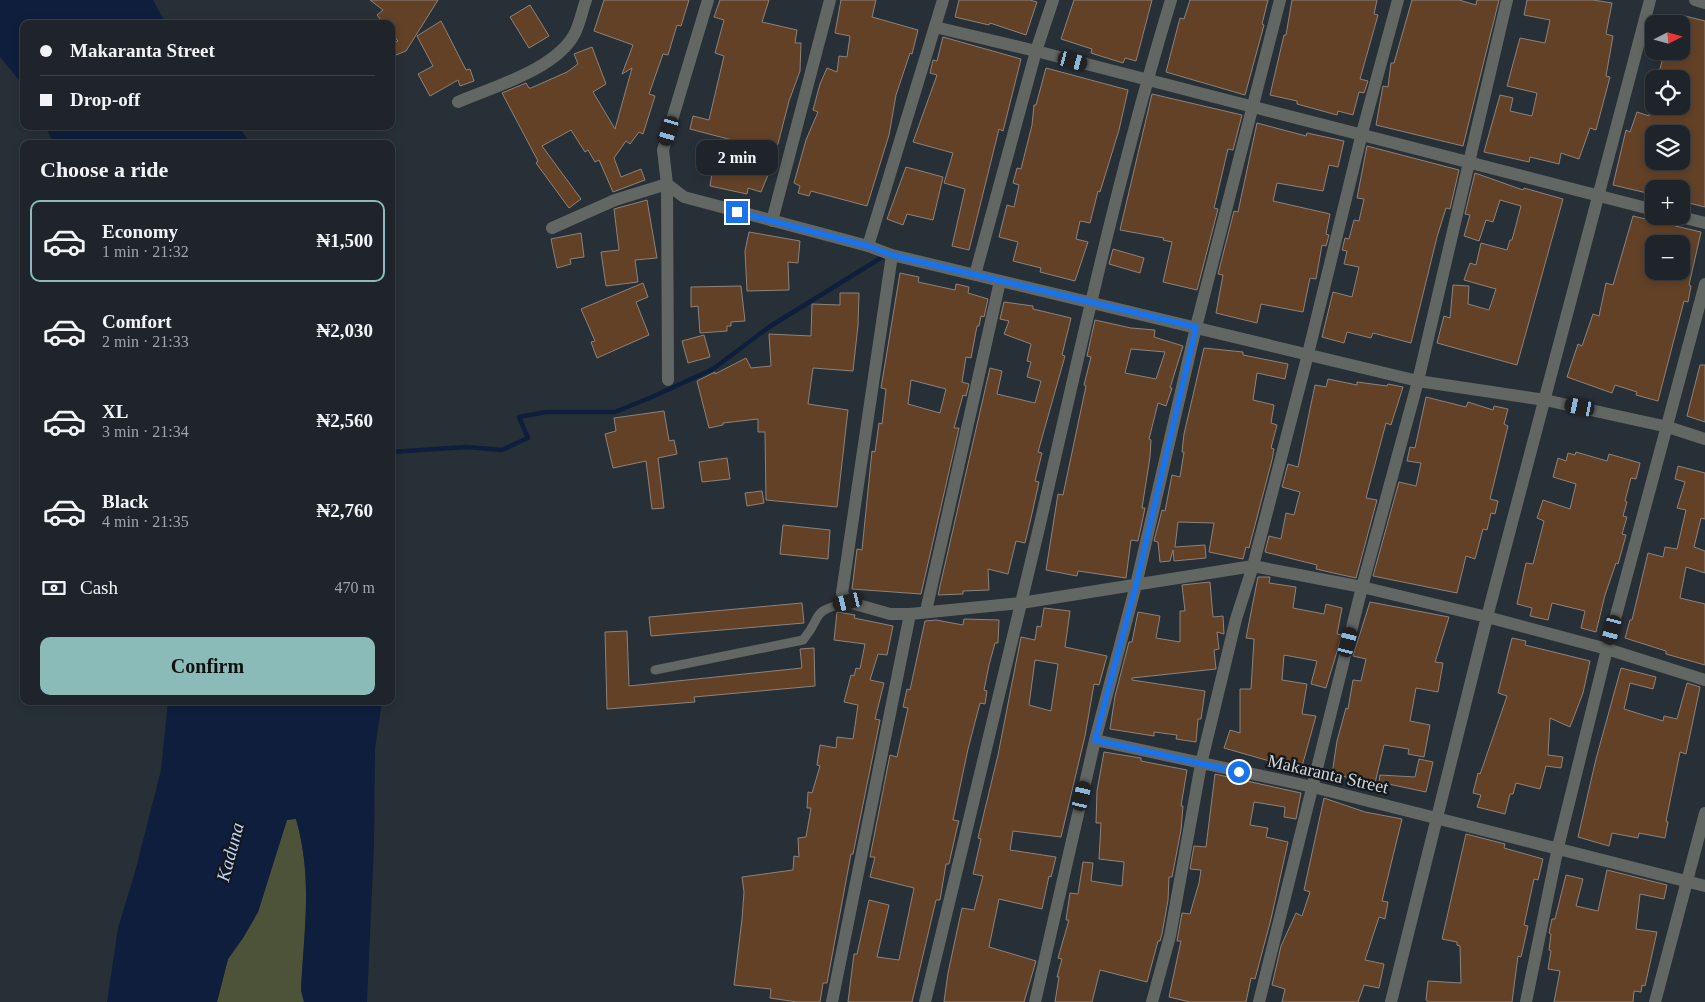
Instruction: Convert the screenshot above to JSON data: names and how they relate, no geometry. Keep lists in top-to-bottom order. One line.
{"streets":{"street":["Makaranta Street"]},"water":["Kaduna"],"north":"right","page":{"map_buttons":["+","−"],"banner":["Makaranta Street","Drop-off"],"bubble":"2 min","heading":"Choose a ride","list":[{"name":"Economy","note":"1 min · 21:32","value":"₦1,500"},{"name":"Comfort","note":"2 min · 21:33","value":"₦2,030"},{"name":"XL","note":"3 min · 21:34","value":"₦2,560"},{"name":"Black","note":"4 min · 21:35","value":"₦2,760"}],"pay":["Cash","470 m"],"buttons":"Confirm"}}
